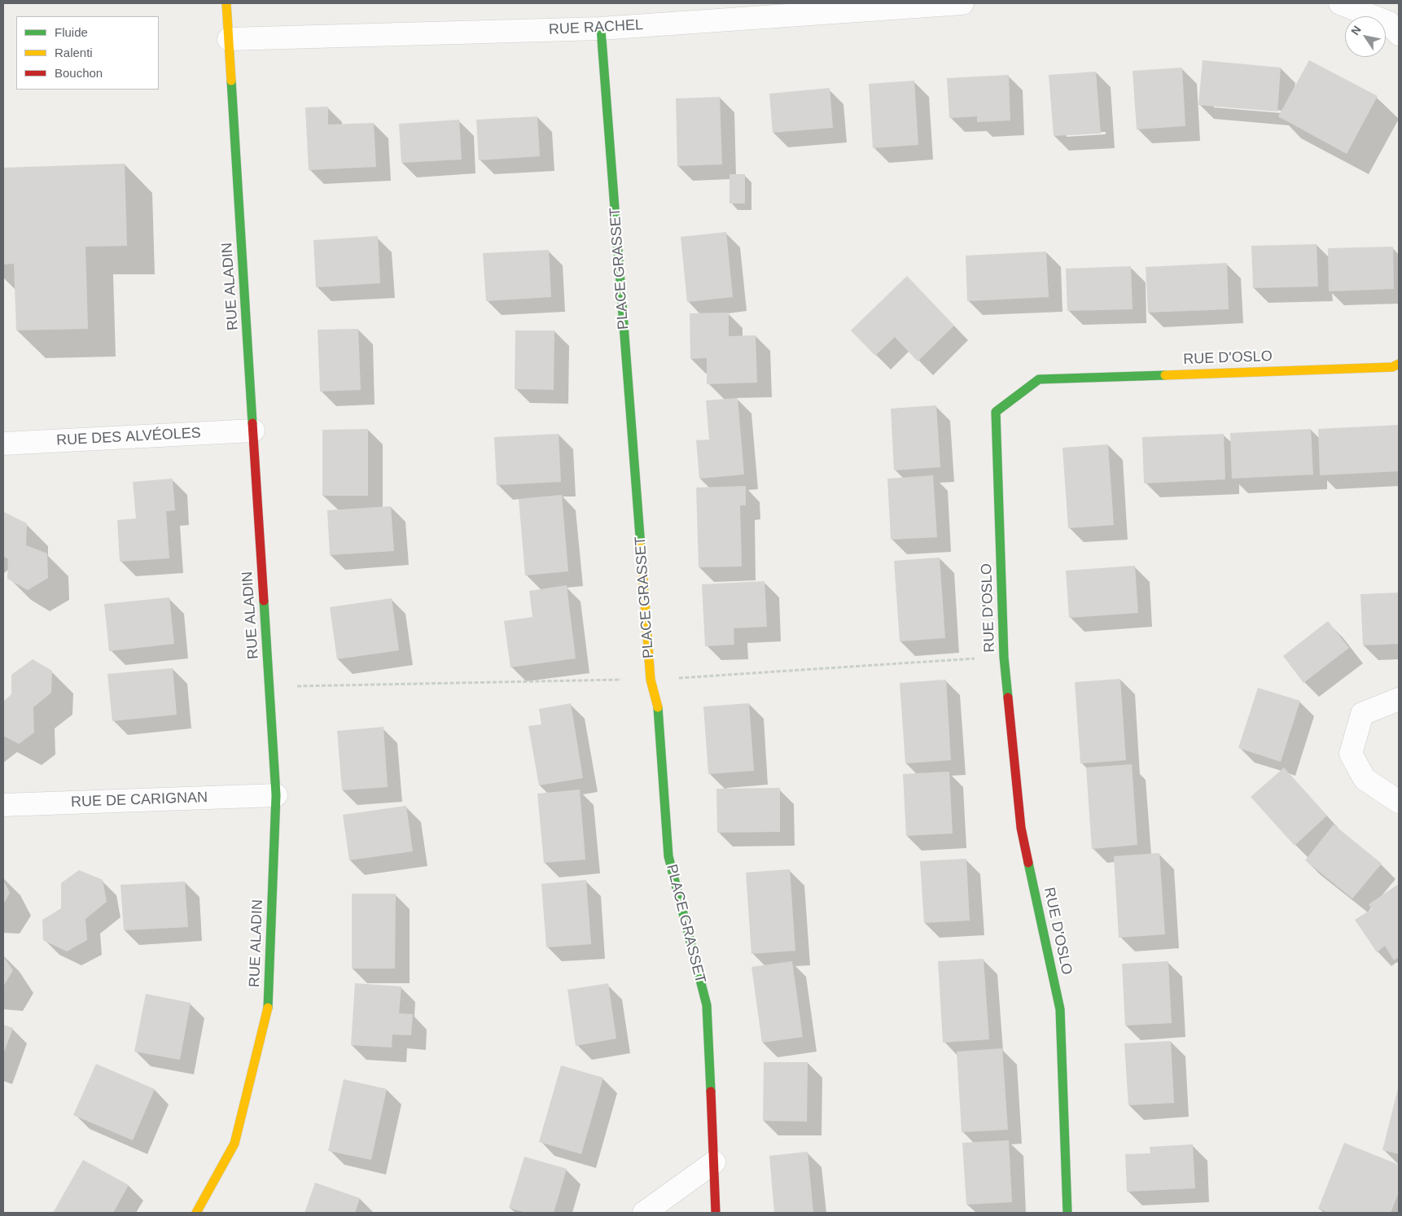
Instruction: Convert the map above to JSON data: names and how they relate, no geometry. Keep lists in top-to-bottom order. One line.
{"streets":{"street":["RUE RACHEL","PLACE GRASSET","RUE ALADIN","RUE D'OSLO","RUE DES ALVÉOLES","RUE DE CARIGNAN"]},"crossings":[["RUE RACHEL","PLACE GRASSET"],["RUE RACHEL","RUE ALADIN"],["RUE ALADIN","RUE DES ALVÉOLES"],["RUE ALADIN","RUE DE CARIGNAN"]],"legend":["Fluide","Ralenti","Bouchon"],"north":"top left"}
